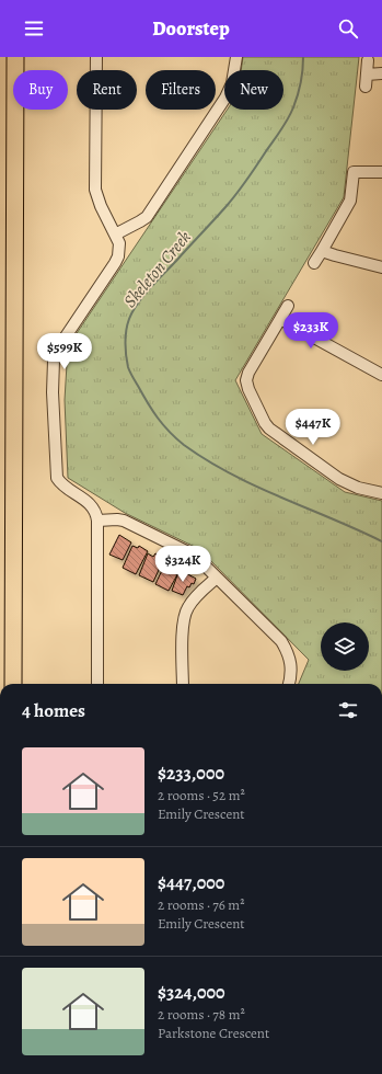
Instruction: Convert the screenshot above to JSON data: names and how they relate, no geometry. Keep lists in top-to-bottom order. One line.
{"water":["Skeleton Creek"],"page":{"header":"Doorstep","chip":["Buy","Rent","Filters","New"],"price":["$233K","$599K","$447K","$324K"],"heading":"4 homes","list":[{"name":"$233,000","note":"2 rooms · 52 m² · Emily Crescent"},{"name":"$447,000","note":"2 rooms · 76 m² · Emily Crescent"},{"name":"$324,000","note":"2 rooms · 78 m² · Parkstone Crescent"}]}}
